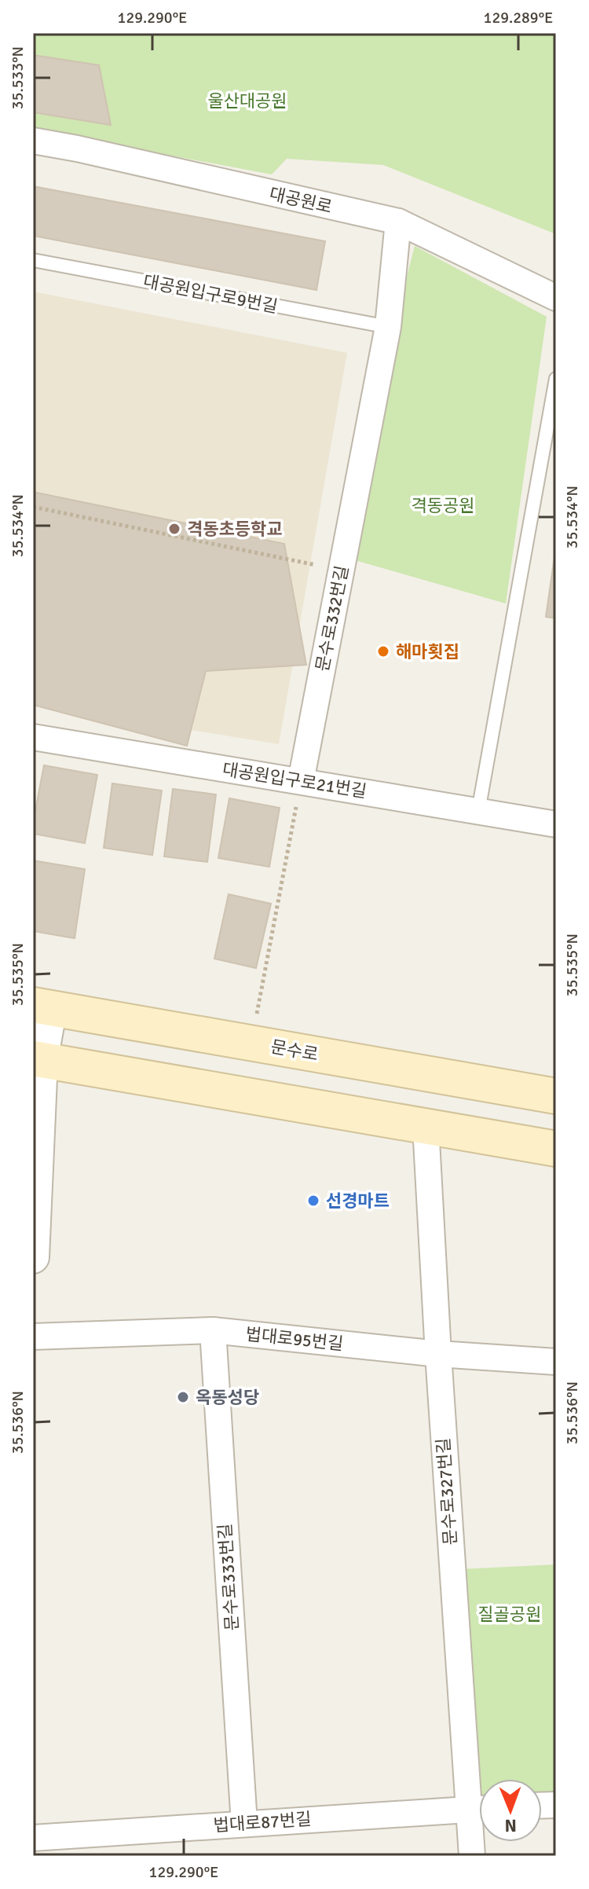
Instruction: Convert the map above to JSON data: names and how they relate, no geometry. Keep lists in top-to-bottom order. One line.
{"streets":{"main road":["문수로"],"street":["대공원로","문수로332번길","대공원입구로21번길","법대로95번길","문수로327번길","문수로333번길","법대로87번길"],"lane":["대공원입구로9번길"]},"crossings":[["대공원로","문수로332번길"],["대공원입구로9번길","문수로332번길"],["문수로332번길","대공원입구로21번길"],["법대로95번길","문수로327번길"],["법대로95번길","문수로333번길"],["문수로333번길","법대로87번길"]],"parks":["울산대공원","격동공원","질골공원"],"places":["격동초등학교","해마횟집","선경마트","옥동성당"],"north":"bottom","coordinates":["129.290°E","129.289°E","35.533°N","35.534°N","35.535°N","35.536°N"]}
